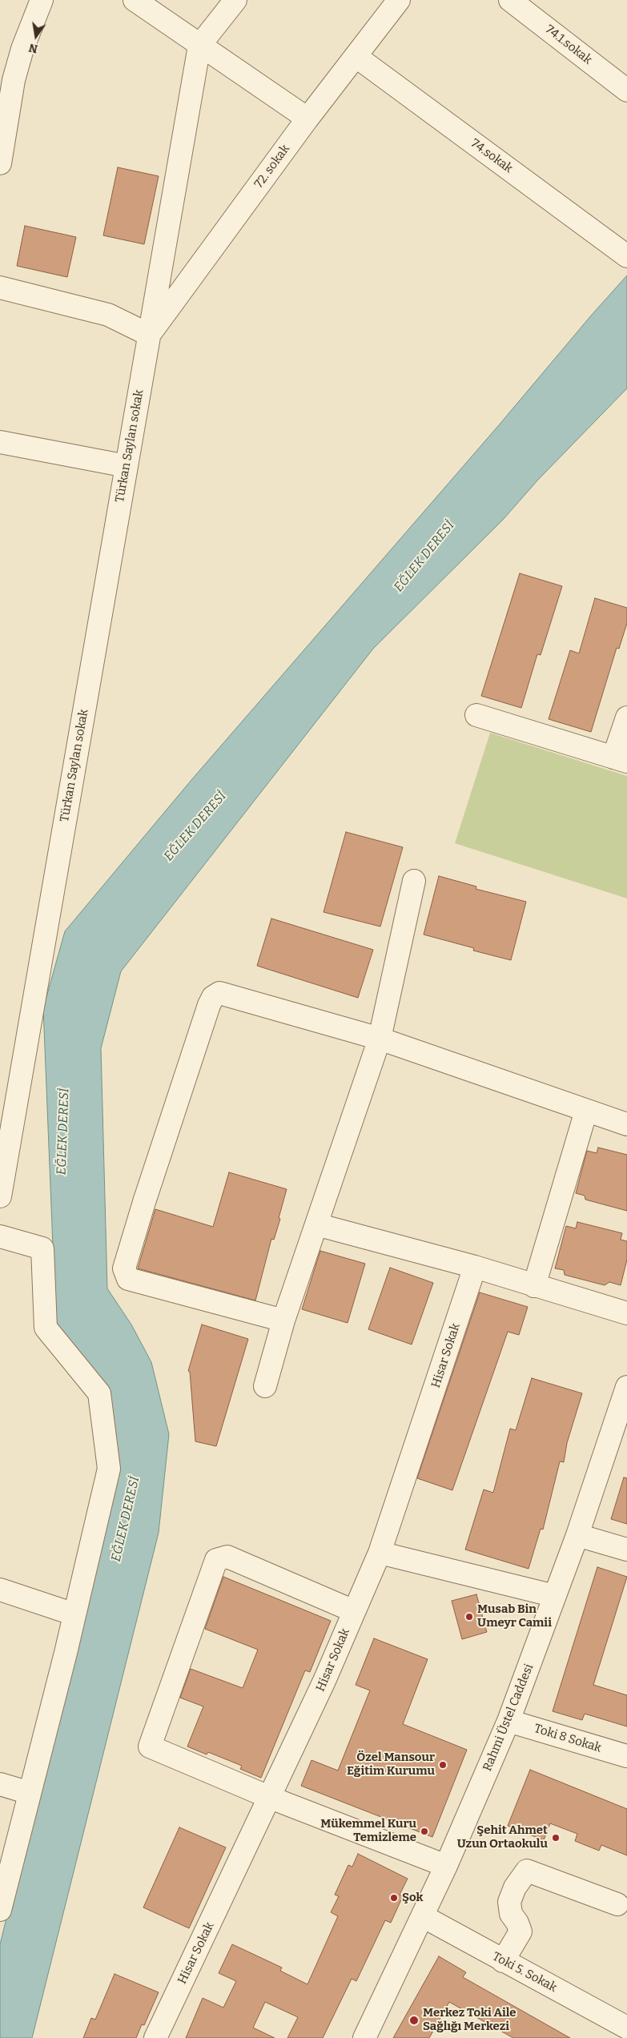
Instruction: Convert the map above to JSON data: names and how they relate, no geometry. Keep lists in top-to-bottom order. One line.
{"streets":{"street":["74.1.sokak","74.sokak","72. sokak","Türkan Saylan sokak","Hisar Sokak","Rahmi Üstel Caddesi","Toki 8 Sokak","Toki 5. Sokak"]},"crossings":[["74.sokak","72. sokak"],["72. sokak","Türkan Saylan sokak"],["Rahmi Üstel Caddesi","Toki 8 Sokak"],["Rahmi Üstel Caddesi","Toki 5. Sokak"]],"water":["EĞLEK DERESİ"],"places":["Musab Bin Umeyr Camii","Özel Mansour Eğitim Kurumu","Mükemmel Kuru Temizleme","Şehit Ahmet Uzun Ortaokulu","Şok","Merkez Toki Aile Sağlığı Merkezi"],"north":"bottom"}
